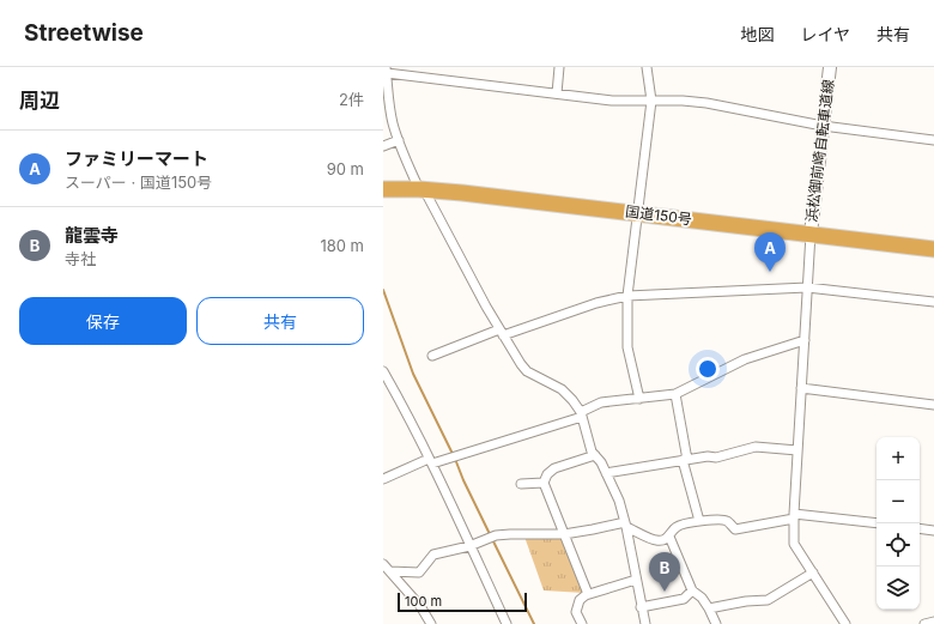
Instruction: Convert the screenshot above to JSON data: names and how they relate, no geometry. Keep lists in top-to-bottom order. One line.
{"streets":{"highway":["国道150号"],"main road":["浜松御前崎自転車道線"]},"crossings":[["浜松御前崎自転車道線","国道150号"]],"scale_bar":"100 m","page":{"header":"Streetwise","nav":["地図","レイヤ","共有"],"heading":["周辺","2件"],"list":[{"mark":"A","name":"ファミリーマート","note":"スーパー · 国道150号","value":"90 m"},{"mark":"B","name":"龍雲寺","note":"寺社","value":"180 m"}],"pins":["A","B"],"buttons":["保存","共有"],"map_buttons":["+","−"],"scale":"100 m"}}
